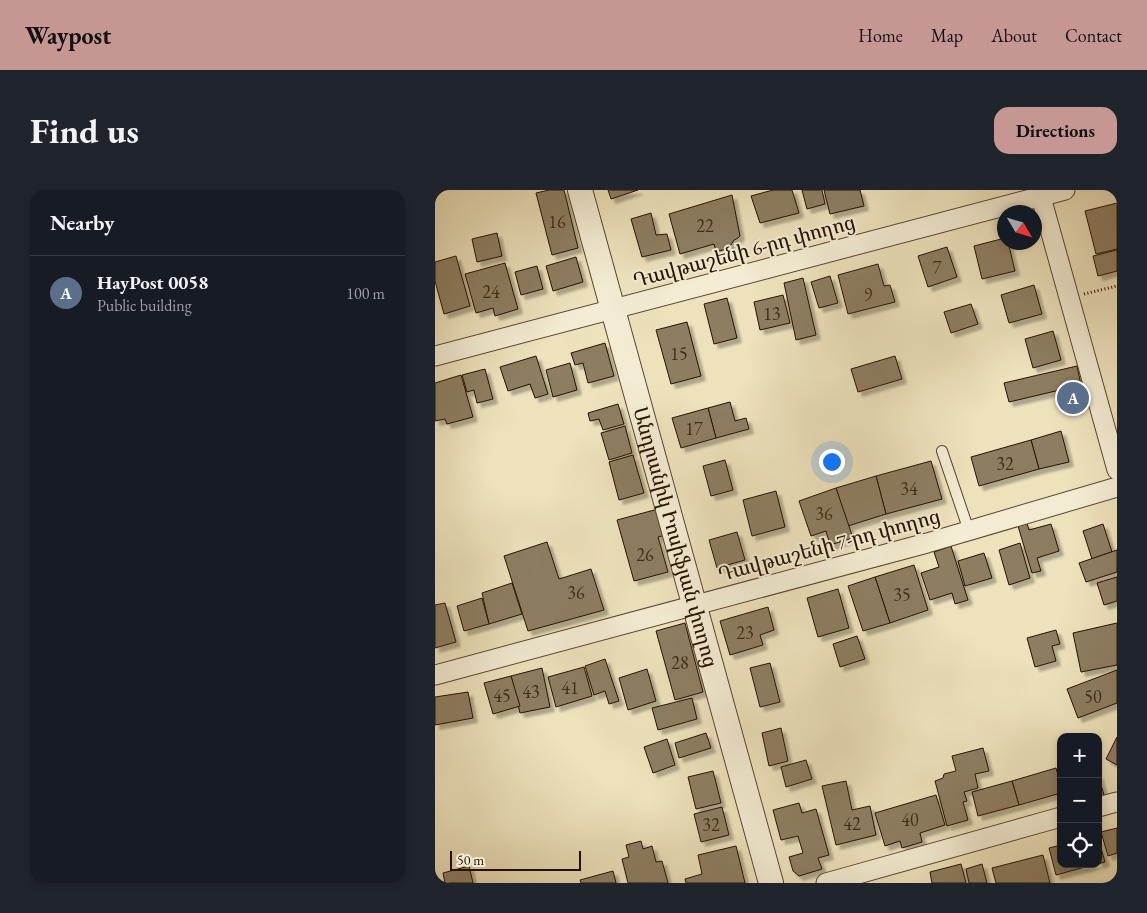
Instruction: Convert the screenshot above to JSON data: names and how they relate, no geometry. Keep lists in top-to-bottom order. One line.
{"streets":{"street":["Դավթաշենի 6-րդ փողոց","Անդրանիկ Իոսիֆյան փողոց","Դավթաշենի 7-րդ փողոց"]},"crossings":[["Դավթաշենի 6-րդ փողոց","Անդրանիկ Իոսիֆյան փողոց"],["Անդրանիկ Իոսիֆյան փողոց","Դավթաշենի 7-րդ փողոց"]],"house_numbers":["16","22","7","24","9","13","15","17","32","34","36","26","36","35","23","28","41","43","45","50","40","42","32"],"scale_bar":"50 m","north":"bottom right","page":{"header":"Waypost","nav":["Home","Map","About","Contact"],"buttons":"Directions","title":"Find us","heading":"Nearby","list":[{"mark":"A","name":"HayPost 0058","note":"Public building","value":"100 m"}],"pins":"A","map_buttons":["+","−"],"scale":"50 m"}}
